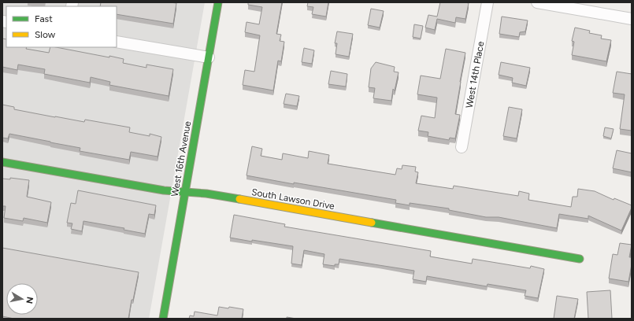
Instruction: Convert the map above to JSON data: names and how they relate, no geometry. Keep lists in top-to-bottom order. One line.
{"streets":{"street":["West 14th Place","West 16th Avenue","South Lawson Drive"]},"crossings":[["West 16th Avenue","South Lawson Drive"]],"legend":["Fast","Slow"],"north":"right"}
